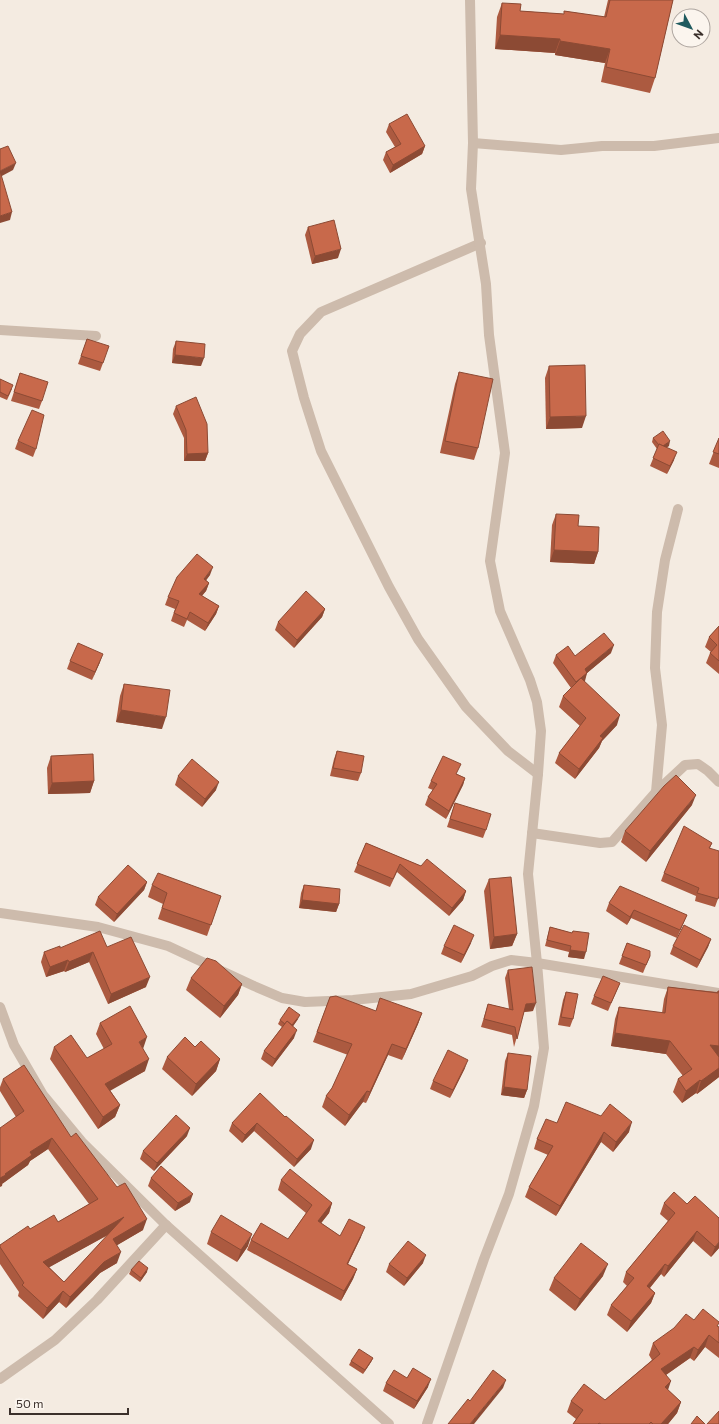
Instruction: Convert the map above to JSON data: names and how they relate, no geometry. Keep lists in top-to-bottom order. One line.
{"scale_bar":"50 m","north":"bottom right"}
